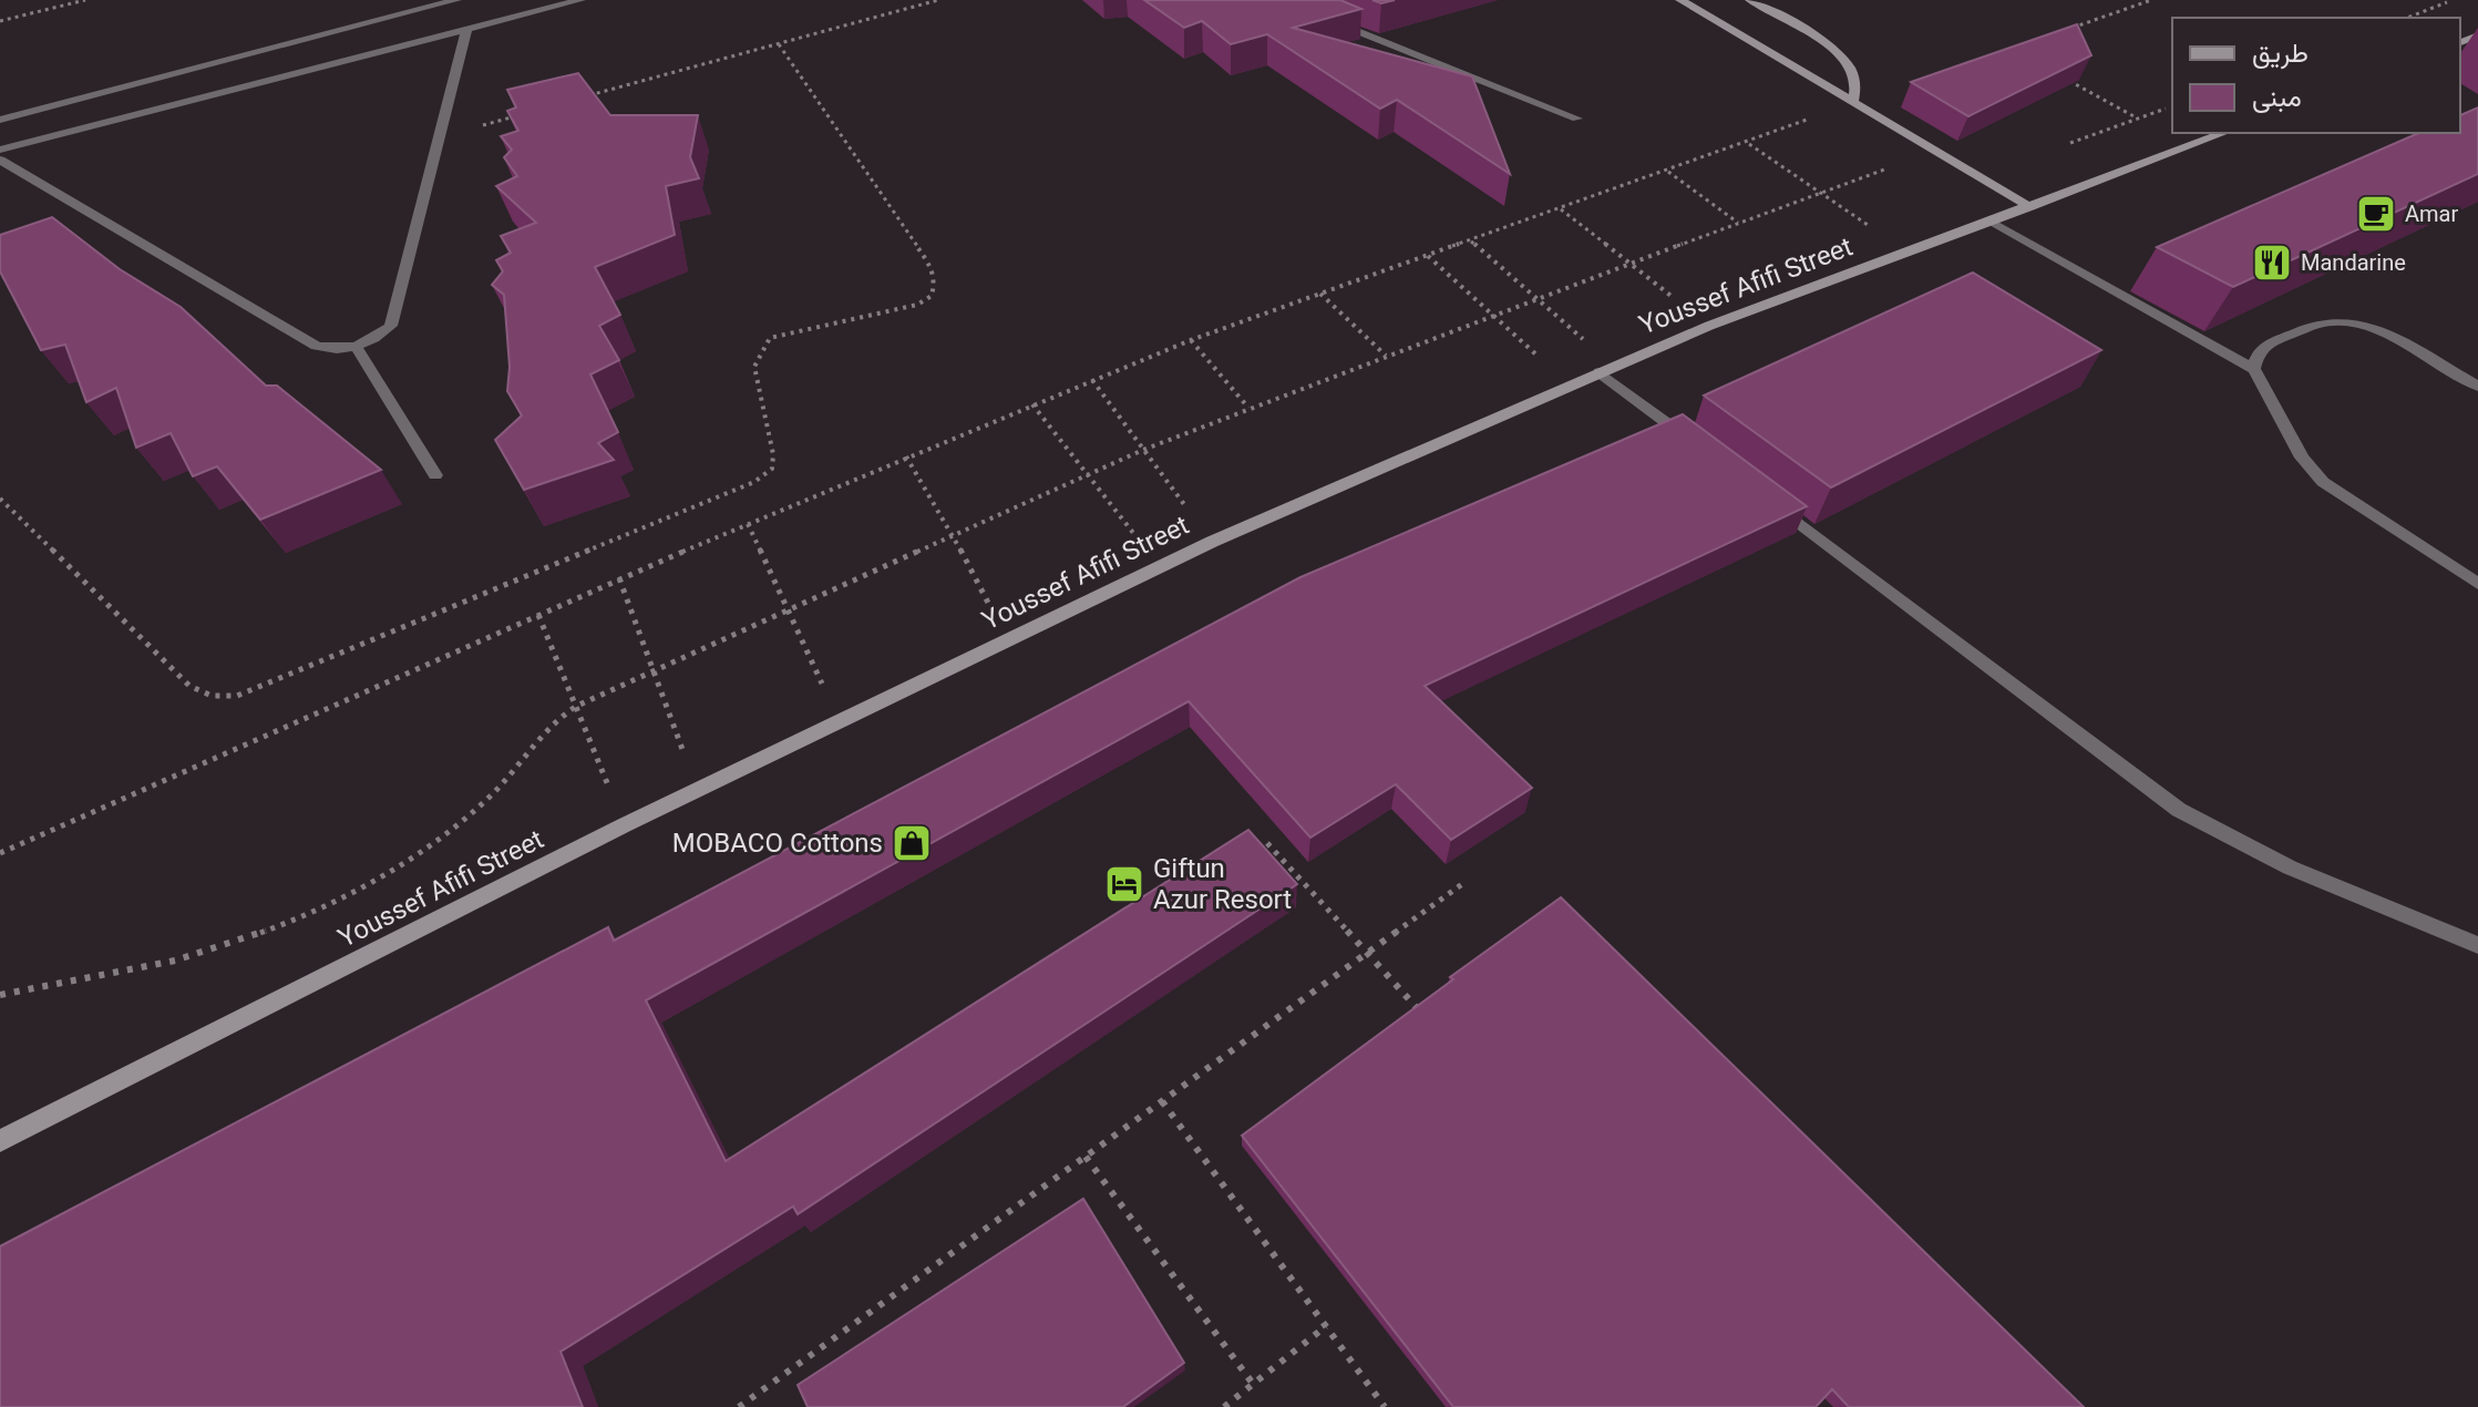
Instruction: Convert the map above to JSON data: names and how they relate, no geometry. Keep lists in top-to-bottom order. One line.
{"streets":{"street":["Youssef Afifi Street"]},"places":{"cafe":["Amar"],"restaurant":["Mandarine"],"shop":["MOBACO Cottons"],"hotel":["Giftun Azur Resort"]},"legend":["طريق","مبنى"]}
